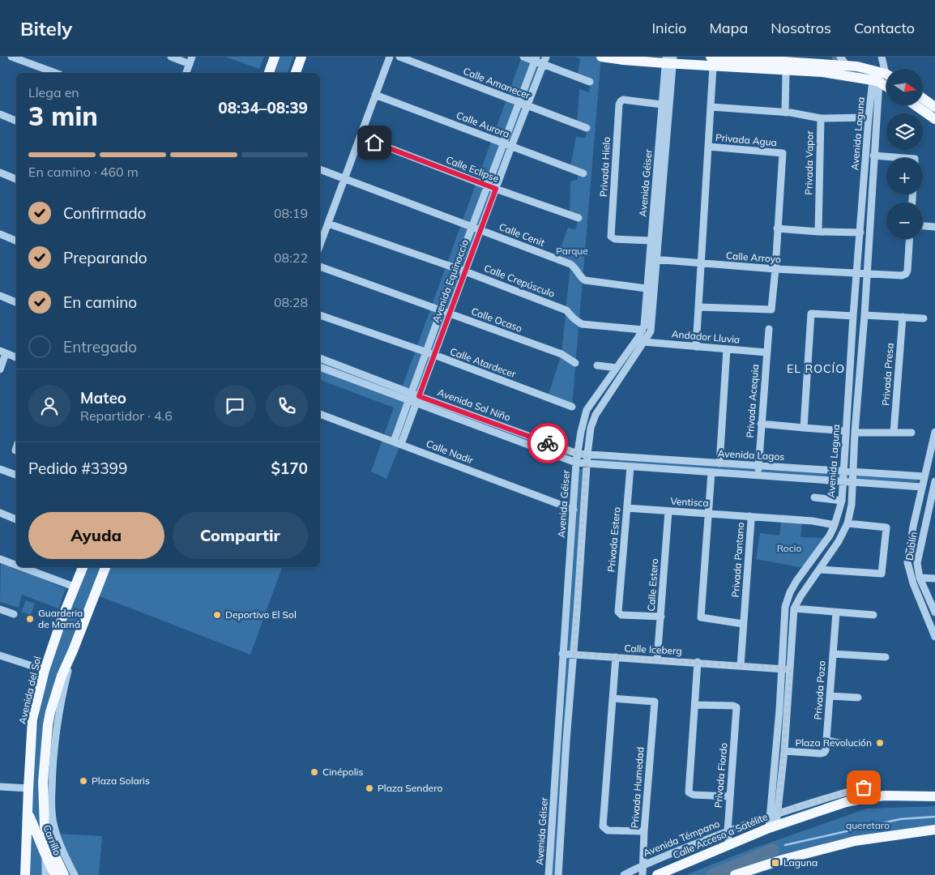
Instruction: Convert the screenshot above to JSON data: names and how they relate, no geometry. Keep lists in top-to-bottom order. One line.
{"streets":{"main road":["Avenida del Sol","Calle Acceso a Satélite","Carrillo"],"street":["Calle Amanecer","Calle Aurora","Avenida Laguna","Privada Agua","Privada Vapor","Privada Hielo","Calle Eclipse","Avenida Géiser","Calle Cenit","Calle Arroyo","Avenida Equinoccio","Calle Crepúsculo","Calle Ocaso","Andador Lluvia","Calle Atardecer","Privada Presa","Privada Acequia","Avenida Sol Niño","Calle Nadir","Avenida Lagos","Ventisca","Privada Estero","Dublín","Privada Pantano","Calle Estero","Calle Iceberg","Privada Pozo","Privada Fiordo","Privada Humedad","Avenida Témpano"]},"crossings":[["Calle Amanecer","Avenida Equinoccio"],["Calle Aurora","Avenida Equinoccio"],["Avenida Laguna","Privada Vapor"],["Avenida Laguna","Calle Arroyo"],["Avenida Laguna","Avenida Lagos"],["Avenida Laguna","Privada Pantano"],["Avenida Laguna","Calle Iceberg"],["Avenida Laguna","Calle Acceso a Satélite"],["Avenida Laguna","Avenida Témpano"],["Privada Agua","Calle Arroyo"],["Privada Agua","Andador Lluvia"],["Privada Hielo","Avenida Géiser"],["Calle Eclipse","Avenida Equinoccio"],["Avenida Géiser","Calle Cenit"],["Avenida Géiser","Calle Arroyo"],["Avenida Géiser","Calle Crepúsculo"],["Avenida Géiser","Andador Lluvia"],["Avenida Géiser","Avenida Sol Niño"],["Avenida Géiser","Calle Nadir"],["Avenida Géiser","Avenida Lagos"],["Avenida Géiser","Calle Iceberg"],["Calle Cenit","Avenida Equinoccio"],["Avenida Equinoccio","Calle Crepúsculo"],["Avenida Equinoccio","Calle Ocaso"],["Avenida Equinoccio","Calle Atardecer"],["Avenida Equinoccio","Avenida Sol Niño"],["Avenida Equinoccio","Calle Nadir"],["Andador Lluvia","Privada Acequia"],["Privada Acequia","Avenida Lagos"],["Avenida Sol Niño","Avenida Lagos"],["Avenida Lagos","Privada Estero"],["Ventisca","Privada Estero"],["Ventisca","Privada Pantano"],["Ventisca","Calle Estero"],["Privada Estero","Calle Estero"],["Privada Pantano","Calle Iceberg"],["Calle Estero","Calle Iceberg"],["Avenida del Sol","Carrillo"],["Privada Fiordo","Calle Acceso a Satélite"],["Privada Fiordo","Avenida Témpano"],["Privada Humedad","Avenida Témpano"]],"districts":["EL ROCÍO"],"parks":["Parque","Rocio","queretaro"],"places":{"other":["Deportivo El Sol","Guarderia de Mamá","Plaza Revolución","Cinépolis","Plaza Solaris","Plaza Sendero"],"transit":["Laguna"]},"north":"right","page":{"header":"Bitely","nav":["Inicio","Mapa","Nosotros","Contacto"],"map_buttons":["+","−"],"heading":["3 min","Llega en","08:34–08:39"],"panel":["Mateo","Repartidor · 4.6","Pedido #3399","$170"],"bar":"En camino · 460 m","list":[["Confirmado","08:19"],["Preparando","08:22"],["En camino","08:28"],"Entregado"],"buttons":["Ayuda","Compartir"]}}
